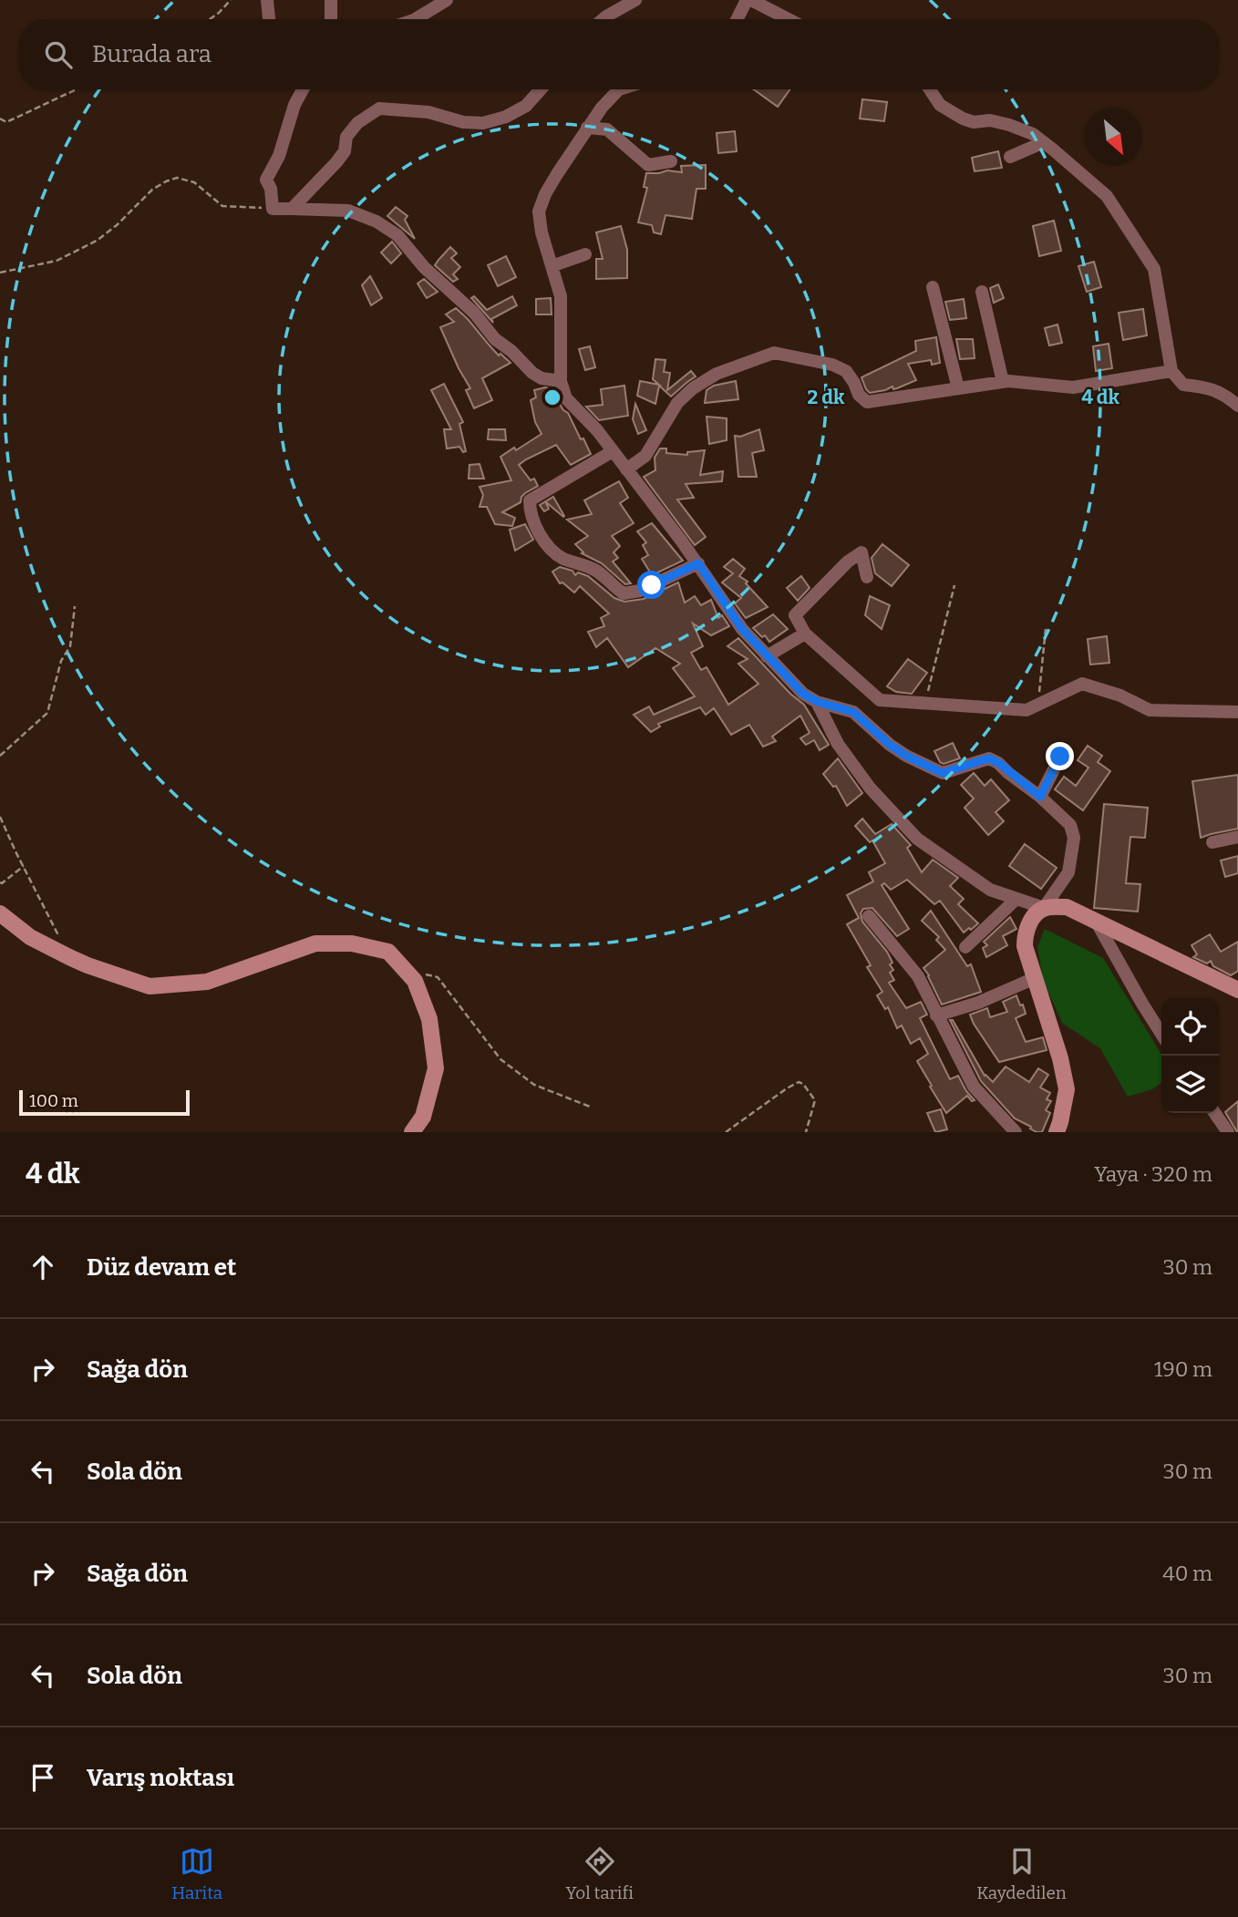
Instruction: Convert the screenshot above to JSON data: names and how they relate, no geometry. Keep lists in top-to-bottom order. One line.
{"scale_bar":"100 m","north":"bottom right","page":{"search":"Burada ara","scale":"100 m","heading":["4 dk","Yaya · 320 m"],"list":[["Düz devam et","30 m"],["Sağa dön","190 m"],["Sola dön","30 m"],["Sağa dön","40 m"],["Sola dön","30 m"],"Varış noktası"],"nav":["Harita","Yol tarifi","Kaydedilen"]},"rings":["2 dk","4 dk"]}
